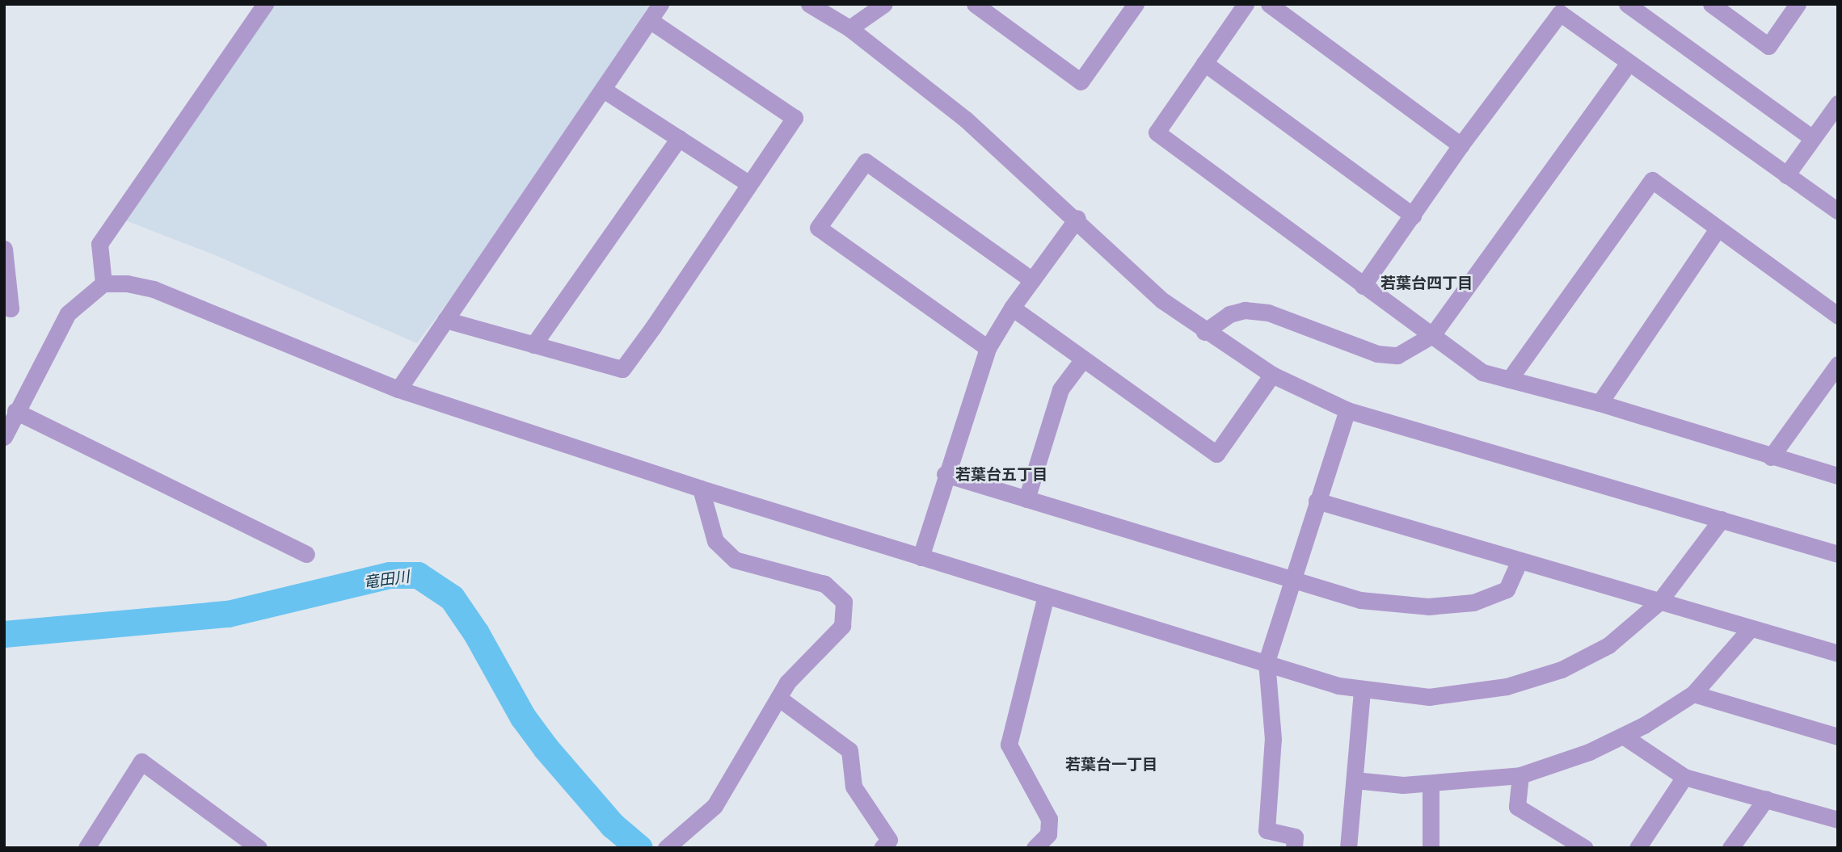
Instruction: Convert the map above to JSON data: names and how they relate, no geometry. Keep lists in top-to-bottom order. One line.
{"districts":["若葉台四丁目","若葉台五丁目","若葉台一丁目"],"water":["竜田川"]}
